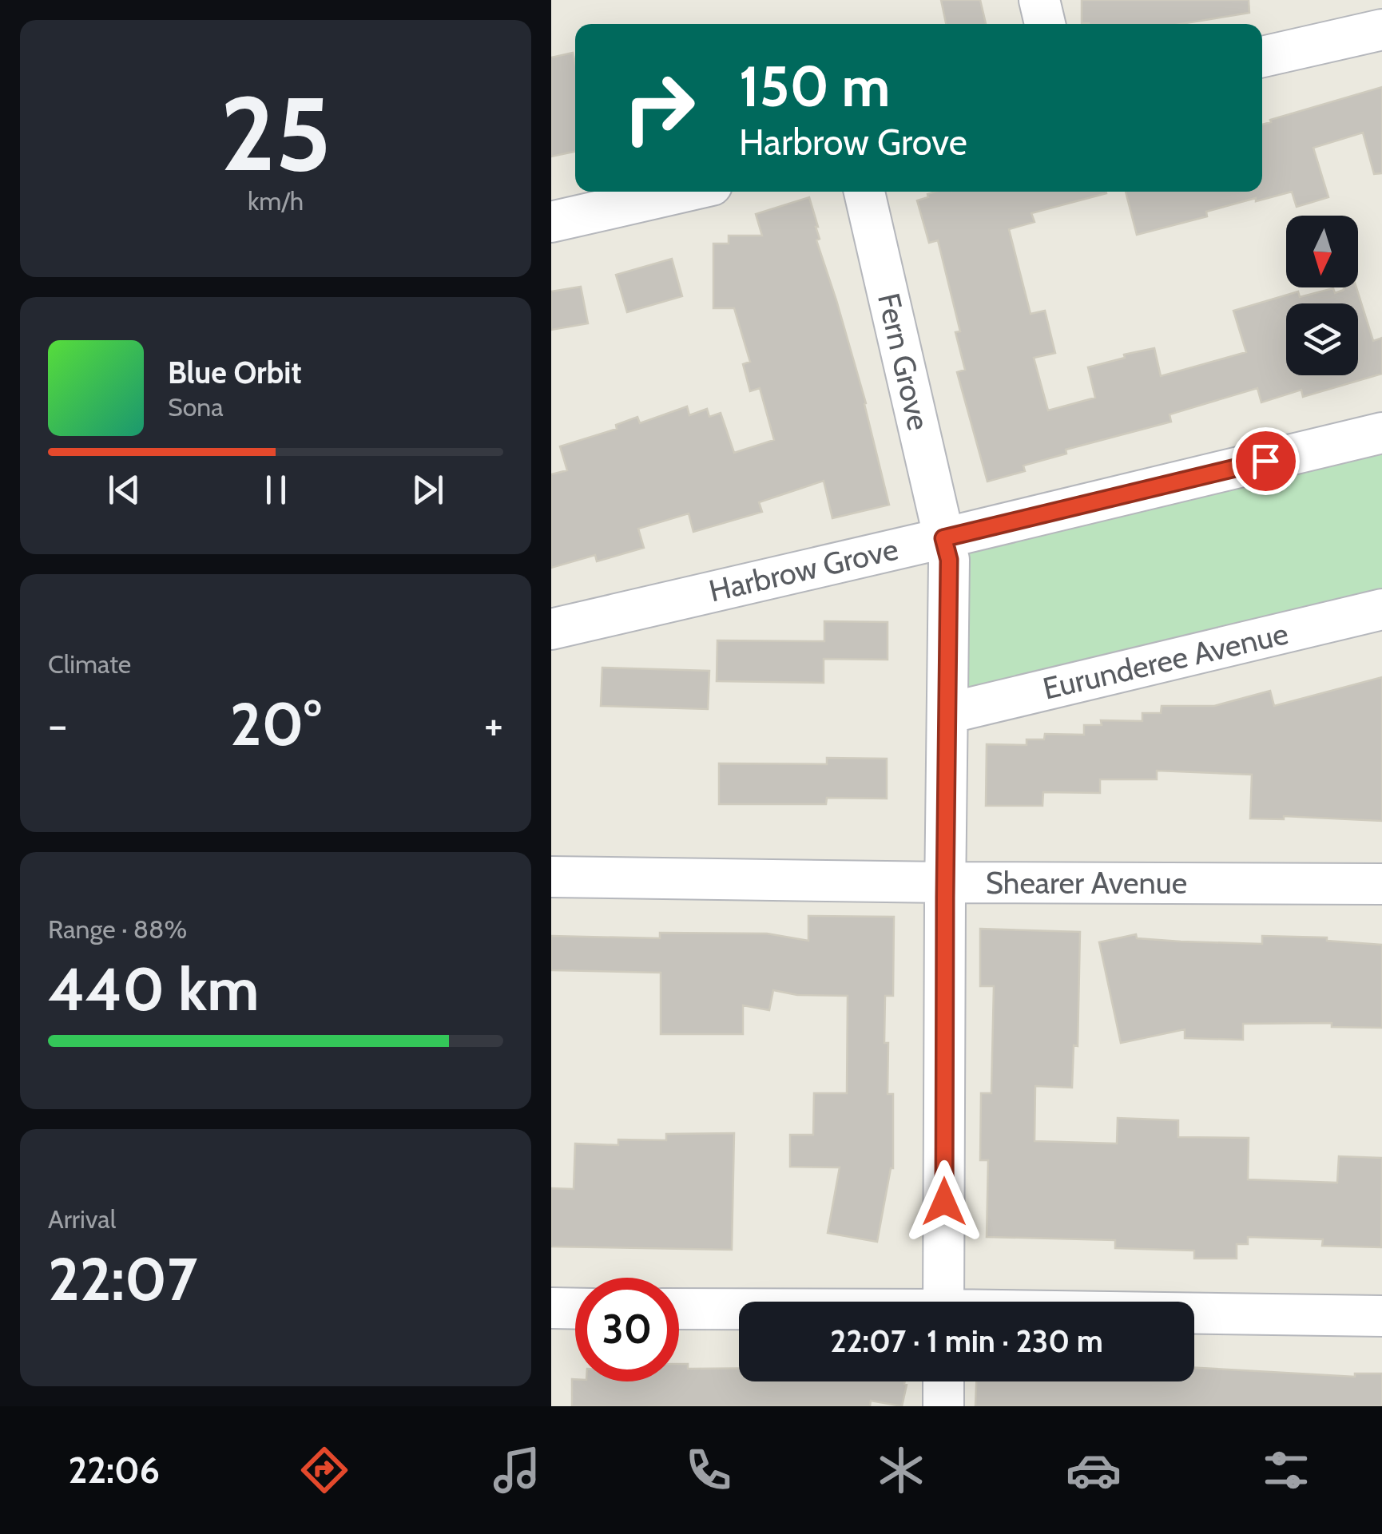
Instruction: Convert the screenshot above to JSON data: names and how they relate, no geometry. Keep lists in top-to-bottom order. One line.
{"streets":{"street":["Fern Grove","Harbrow Grove","Eurunderee Avenue","Shearer Avenue"]},"crossings":[["Fern Grove","Harbrow Grove"],["Fern Grove","Eurunderee Avenue"],["Fern Grove","Shearer Avenue"]],"north":"bottom","page":{"tile":[["25","km/h"],"Climate",["Range · 88%","440 km"],["Arrival","22:07"]],"turn":["150 m","Harbrow Grove"],"song":["Blue Orbit","Sona"],"heat":["−","20°","+"],"limit":"30","trip":"22:07 · 1 min · 230 m","tabs":"22:06"}}
